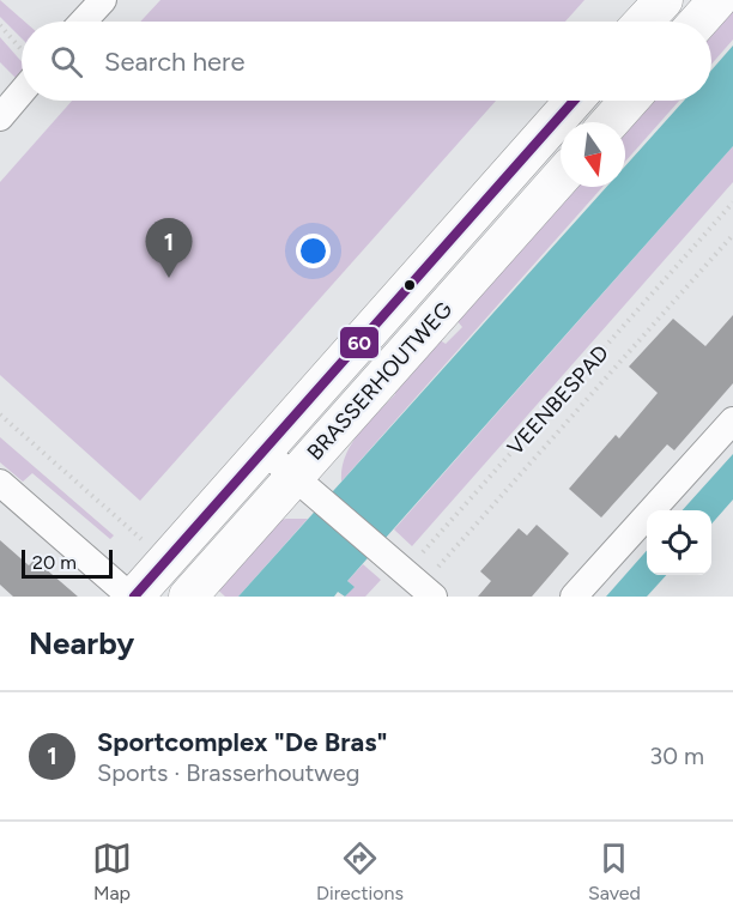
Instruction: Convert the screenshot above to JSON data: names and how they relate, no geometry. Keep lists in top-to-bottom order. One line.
{"streets":{"main road":["BRASSERHOUTWEG"],"path":["VEENBESPAD"]},"lines":["transit line 60"],"scale_bar":"20 m","north":"bottom","page":{"search":"Search here","pins":"1","scale":"20 m","heading":"Nearby","list":[{"mark":"1","name":"Sportcomplex \"De Bras\"","note":"Sports · Brasserhoutweg","value":"30 m"}],"nav":["Map","Directions","Saved"]}}
